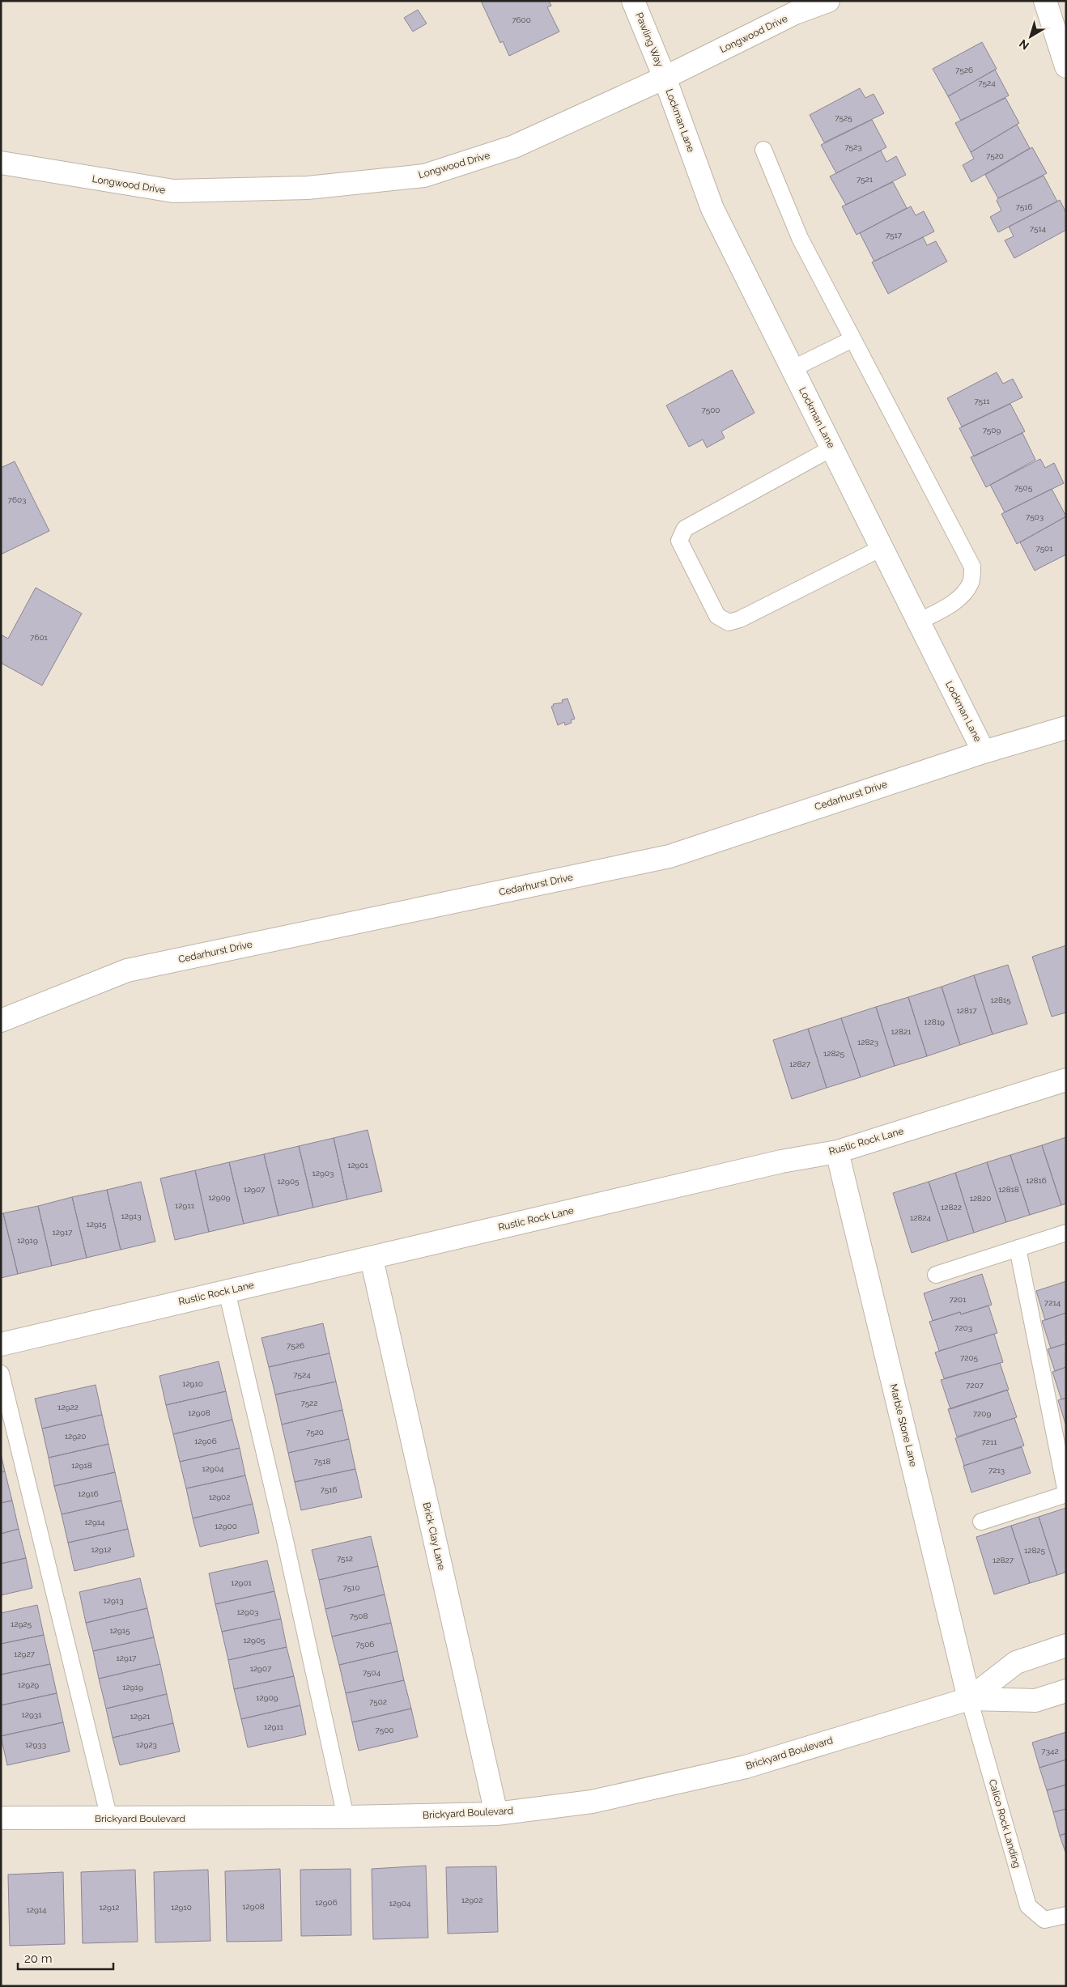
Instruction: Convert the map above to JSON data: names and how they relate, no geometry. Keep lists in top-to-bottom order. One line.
{"streets":{"street":["Longwood Drive","Pawling Way","Lockman Lane","Cedarhurst Drive","Rustic Rock Lane","Marble Stone Lane","Brick Clay Lane","Brickyard Boulevard"],"lane":["Calico Rock Landing"]},"crossings":[["Longwood Drive","Pawling Way"],["Longwood Drive","Lockman Lane"],["Pawling Way","Lockman Lane"],["Lockman Lane","Cedarhurst Drive"],["Rustic Rock Lane","Marble Stone Lane"],["Rustic Rock Lane","Brick Clay Lane"],["Marble Stone Lane","Brickyard Boulevard"],["Marble Stone Lane","Calico Rock Landing"],["Brick Clay Lane","Brickyard Boulevard"],["Brickyard Boulevard","Calico Rock Landing"]],"house_numbers":["7600","7526","7524","7525","7523","7520","7521","7516","7514","7517","7511","7500","7509","7505","7603","7503","7501","7601","12815","12817","12819","12821","12823","12825","12827","12901","12903","12816","12905","12907","12818","12909","12820","12911","12822","12913","12824","12915","12917","12919","7201","7214","7203","7526","7205","7524","12910","7207","7522","12922","12908","7209","7520","12920","12906","7211","7518","12918","12904","7213","7516","12916","12902","12914","12900","12912","12825","7512","12827","12901","7510","12913","12903","7508","12925","12915","12905","7506","12927","12917","12907","7504","12929","12919","12909","7502","12931","12921","12911","7500","12933","12923","7342","12902","12906","12904","12908","12912","12910","12914"],"scale_bar":"20 m","north":"bottom left"}
